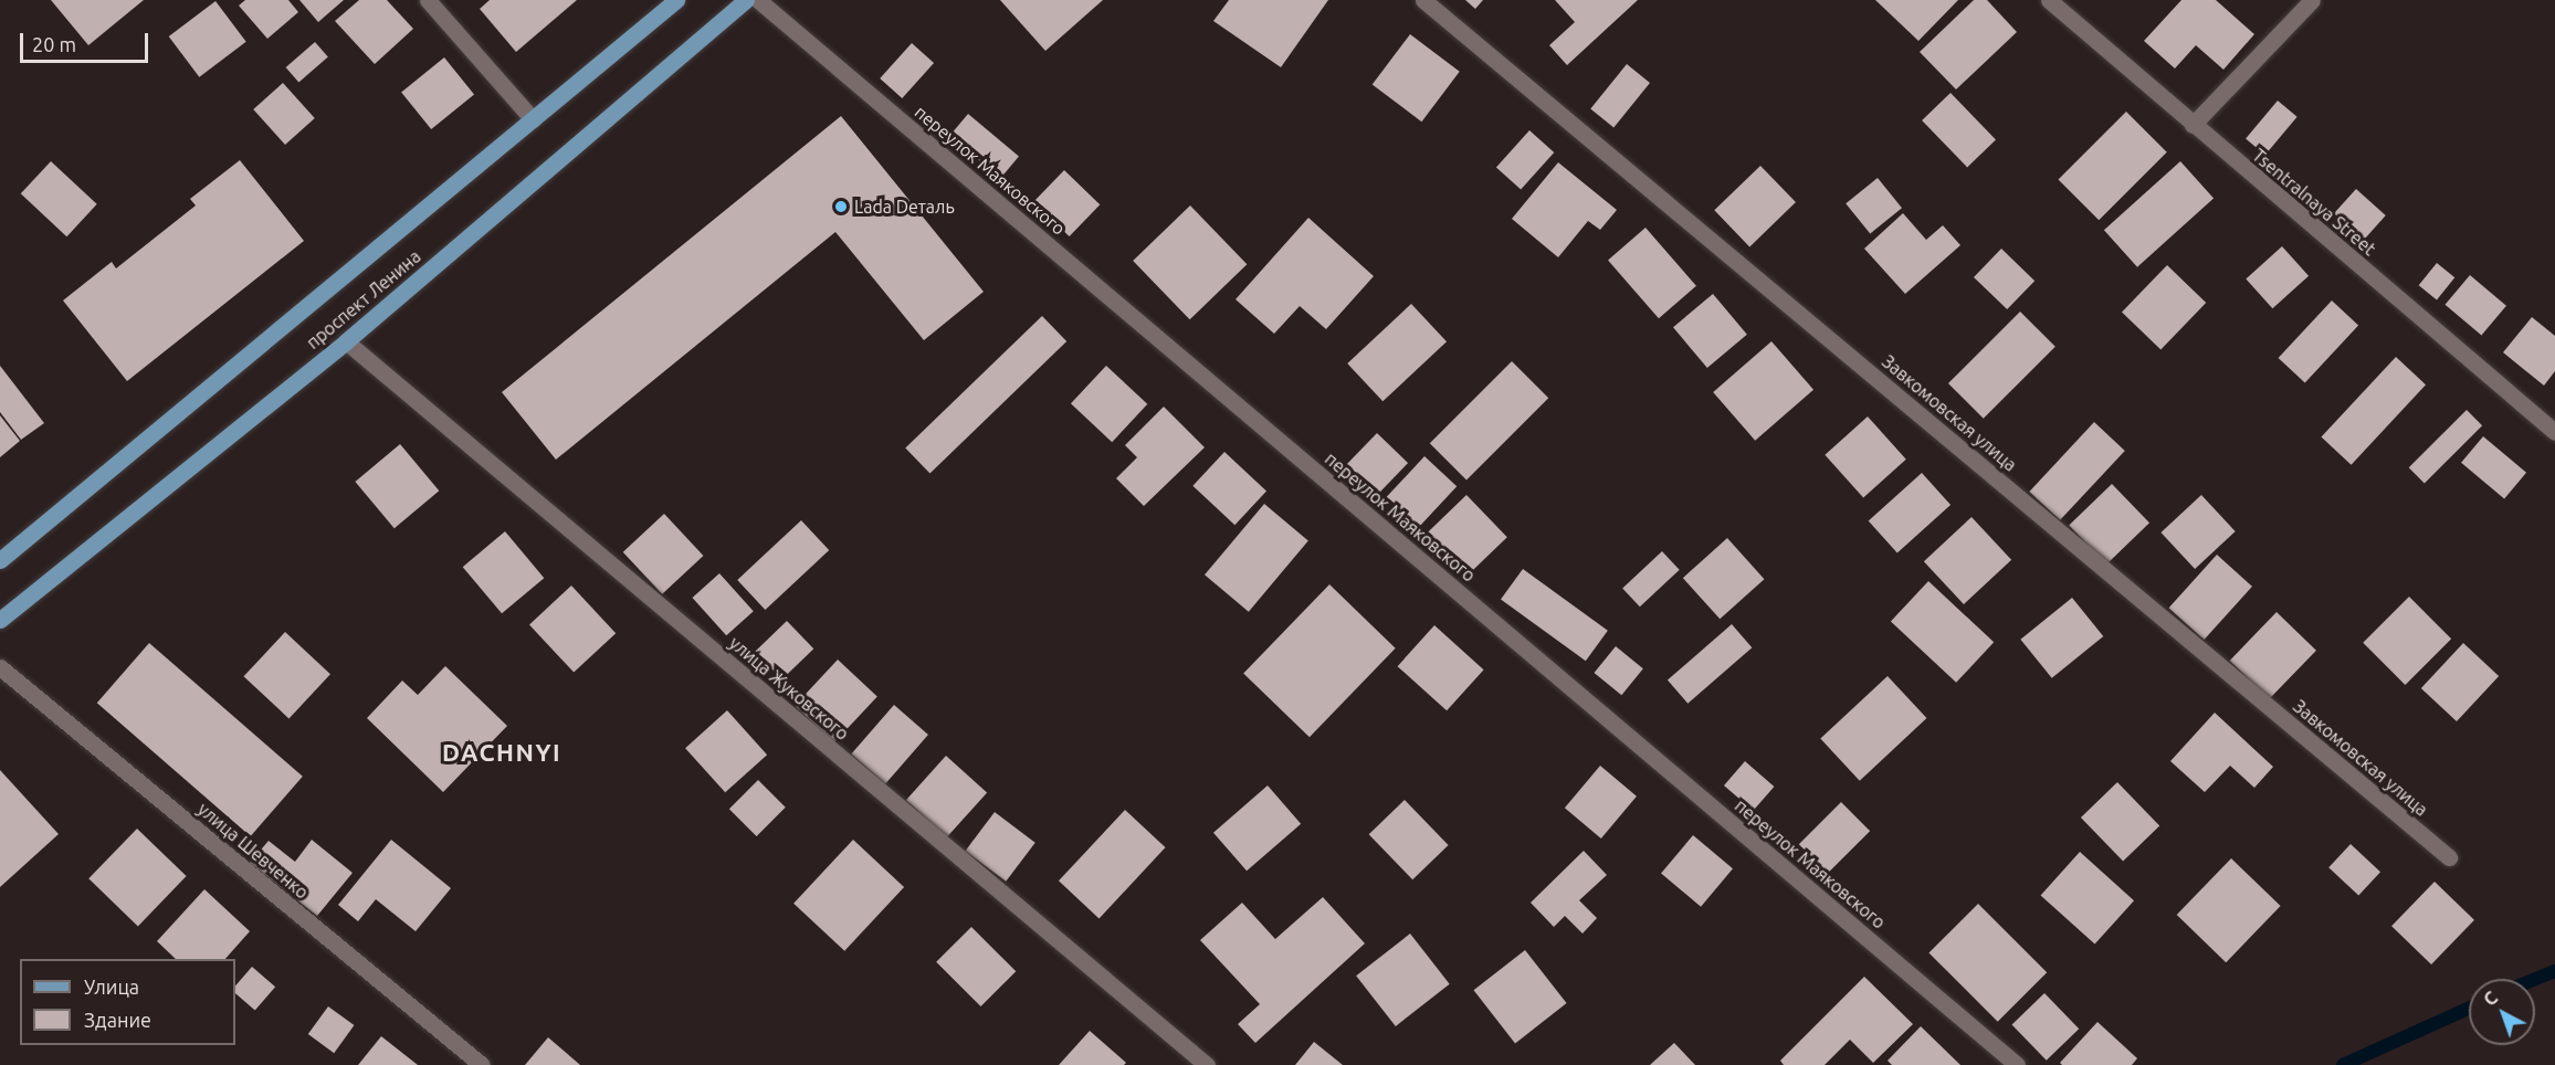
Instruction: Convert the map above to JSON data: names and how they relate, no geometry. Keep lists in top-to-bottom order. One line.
{"streets":{"main road":["проспект Ленина"],"street":["переулок Маяковского","Tsentralnaya Street","Завкомовская улица","улица Жуковского","улица Шевченко"]},"crossings":[["проспект Ленина","улица Жуковского"]],"districts":["DACHNYI"],"places":["Lada Dеталь"],"legend":["Улица","Здание"],"scale_bar":"20 m","north":"top left"}
